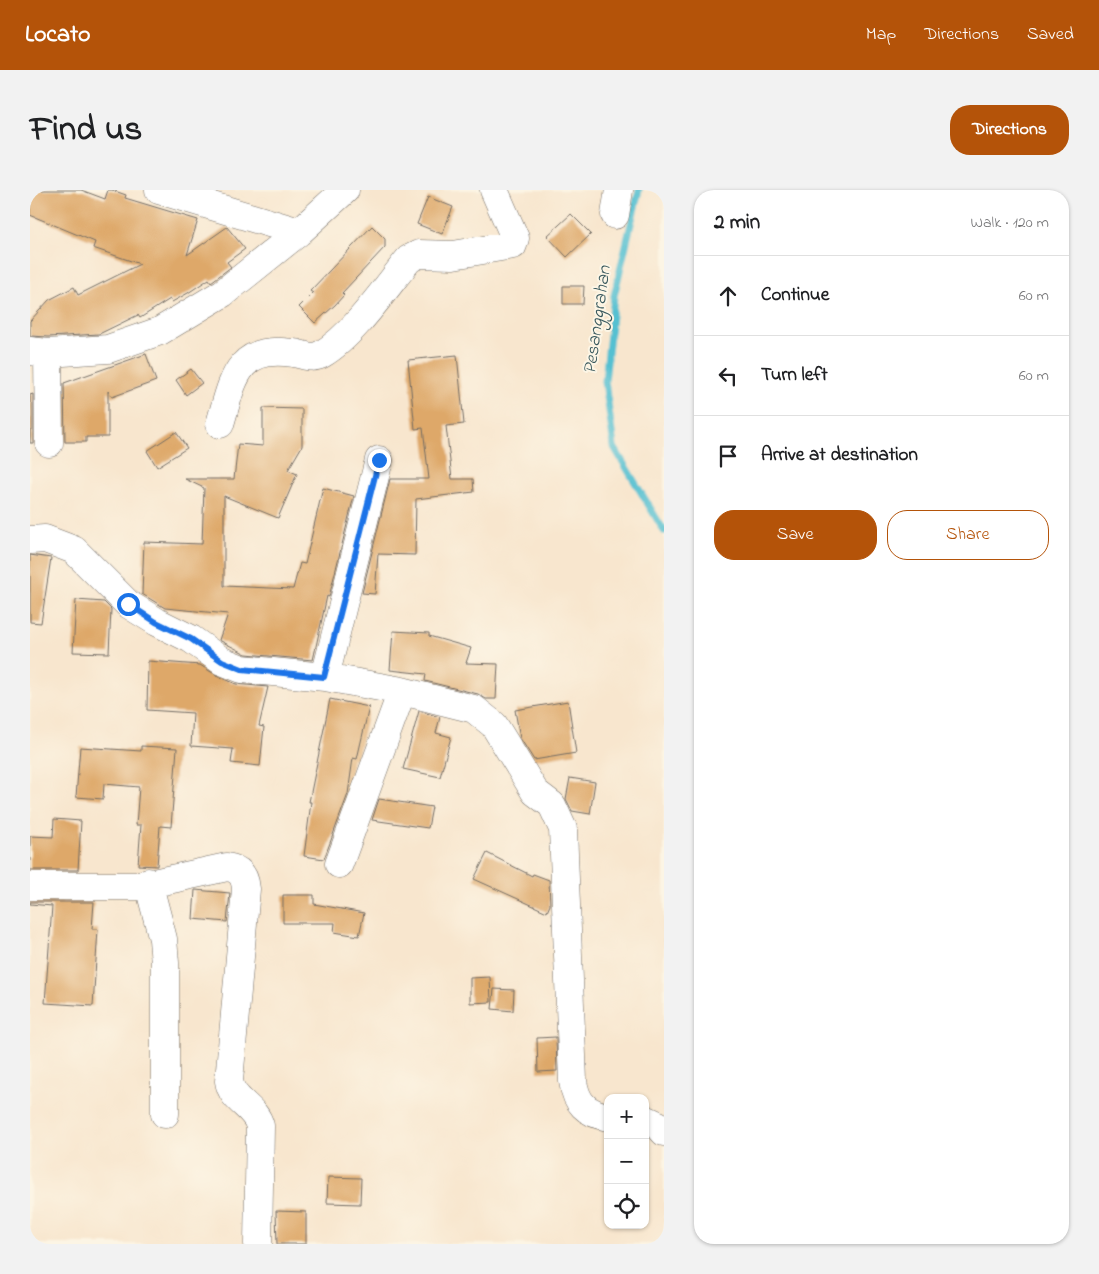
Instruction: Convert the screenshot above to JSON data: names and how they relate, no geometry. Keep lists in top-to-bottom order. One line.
{"water":["Pesanggrahan"],"page":{"header":"Locato","nav":["Map","Directions","Saved"],"title":"Find us","buttons":["Directions",["Save","Share"]],"heading":["2 min","Walk · 120 m"],"list":[["Continue","60 m"],["Turn left","60 m"],"Arrive at destination"],"map_buttons":["+","−"]}}
